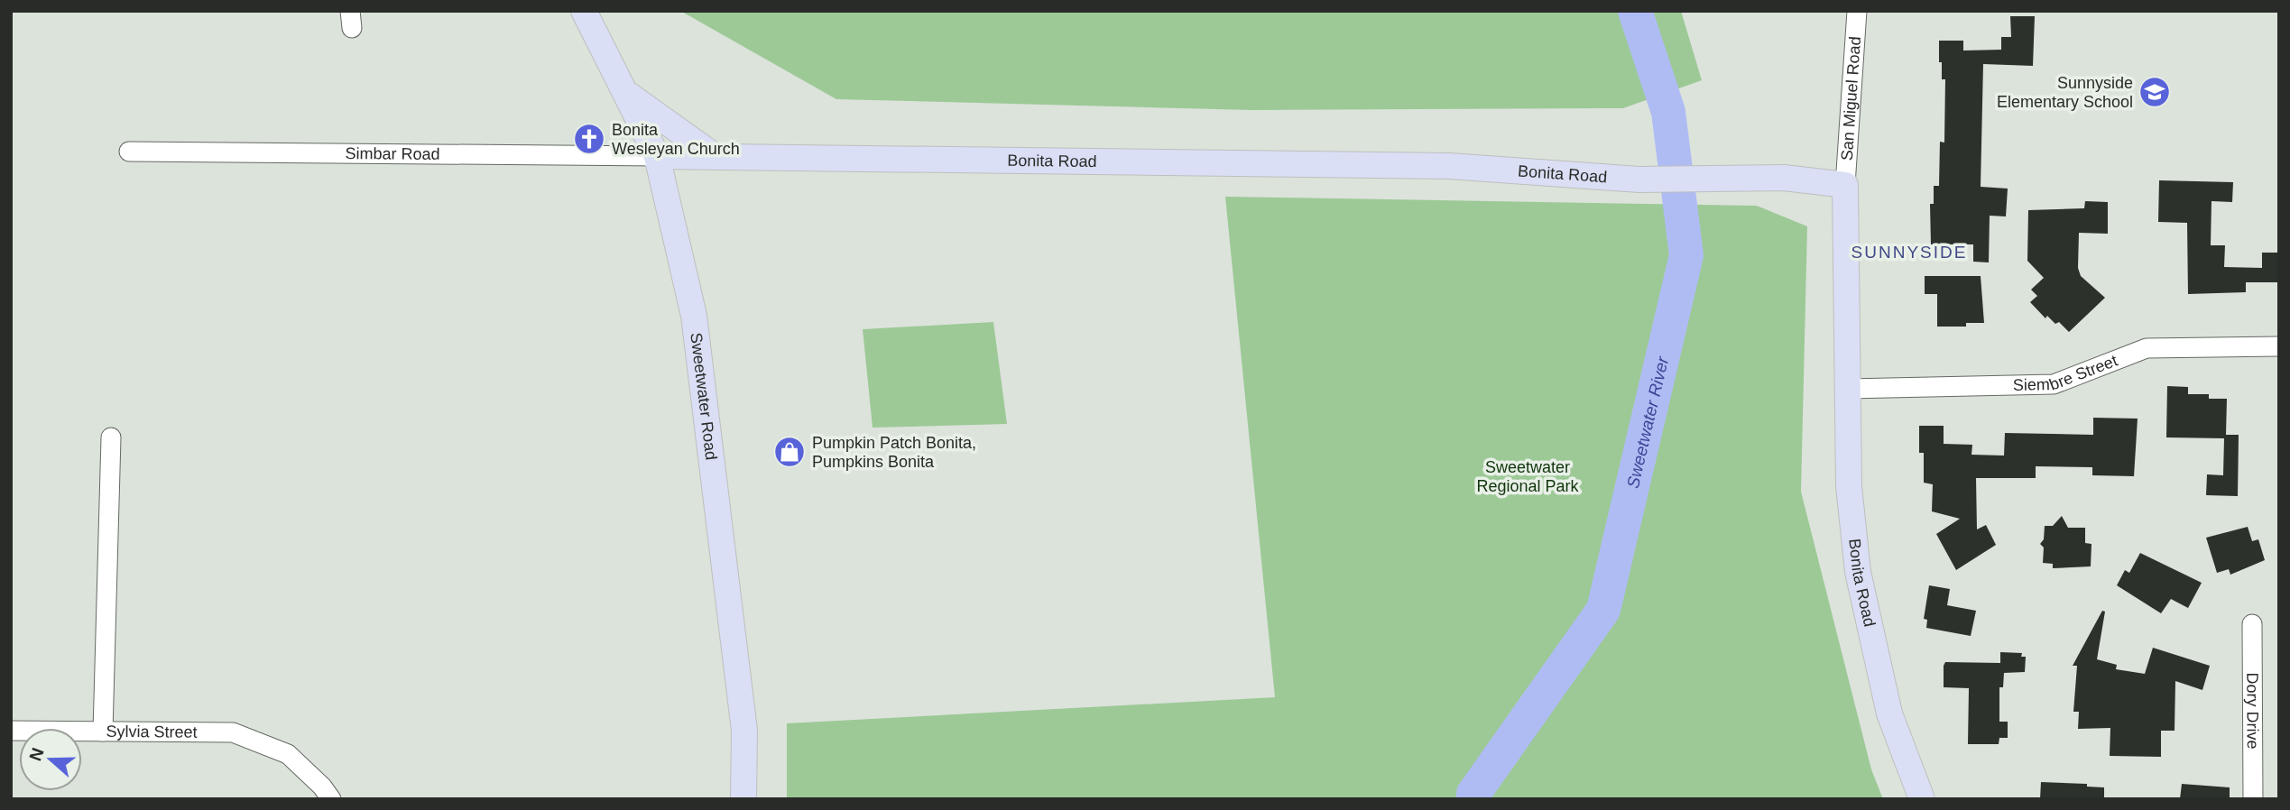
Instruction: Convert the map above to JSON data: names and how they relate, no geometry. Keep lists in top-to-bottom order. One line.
{"streets":{"main road":["Bonita Road","Sweetwater Road"],"street":["San Miguel Road","Simbar Road","Siembre Street","Dory Drive","Sylvia Street"]},"crossings":[["San Miguel Road","Bonita Road"],["Simbar Road","Bonita Road"],["Simbar Road","Sweetwater Road"],["Bonita Road","Siembre Street"],["Bonita Road","Sweetwater Road"]],"districts":["SUNNYSIDE"],"water":["Sweetwater River"],"parks":["Sweetwater Regional Park"],"places":{"school or university":["Sunnyside Elementary School"],"church":["Bonita Wesleyan Church"],"shop":["Pumpkin Patch Bonita, Pumpkins Bonita"]},"north":"left"}
